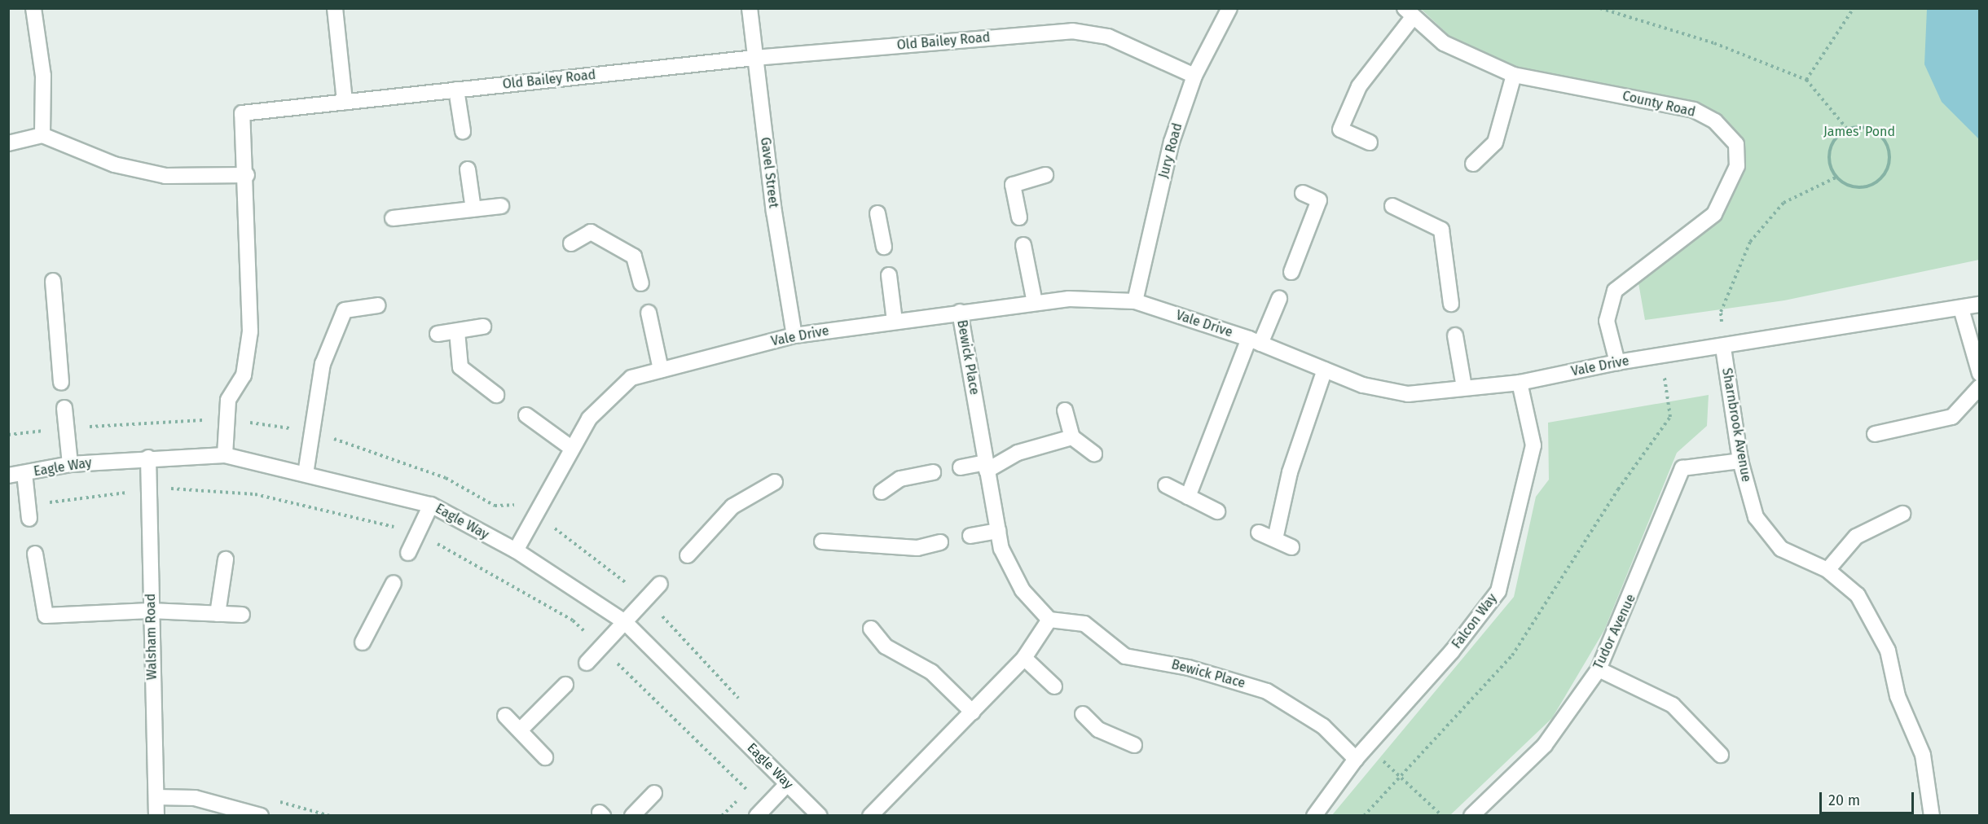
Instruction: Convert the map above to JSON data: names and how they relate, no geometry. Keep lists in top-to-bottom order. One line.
{"streets":{"street":["Old Bailey Road","County Road","Jury Road","Gavel Street","Vale Drive","Bewick Place","Sharnbrook Avenue","Eagle Way","Falcon Way","Tudor Avenue","Walsham Road"]},"crossings":[["Old Bailey Road","Jury Road"],["Old Bailey Road","Gavel Street"],["Old Bailey Road","Eagle Way"],["County Road","Vale Drive"],["Jury Road","Vale Drive"],["Gavel Street","Vale Drive"],["Vale Drive","Bewick Place"],["Vale Drive","Sharnbrook Avenue"],["Vale Drive","Eagle Way"],["Vale Drive","Falcon Way"],["Bewick Place","Falcon Way"],["Sharnbrook Avenue","Tudor Avenue"],["Eagle Way","Walsham Road"]],"parks":["James' Pond"],"scale_bar":"20 m"}
